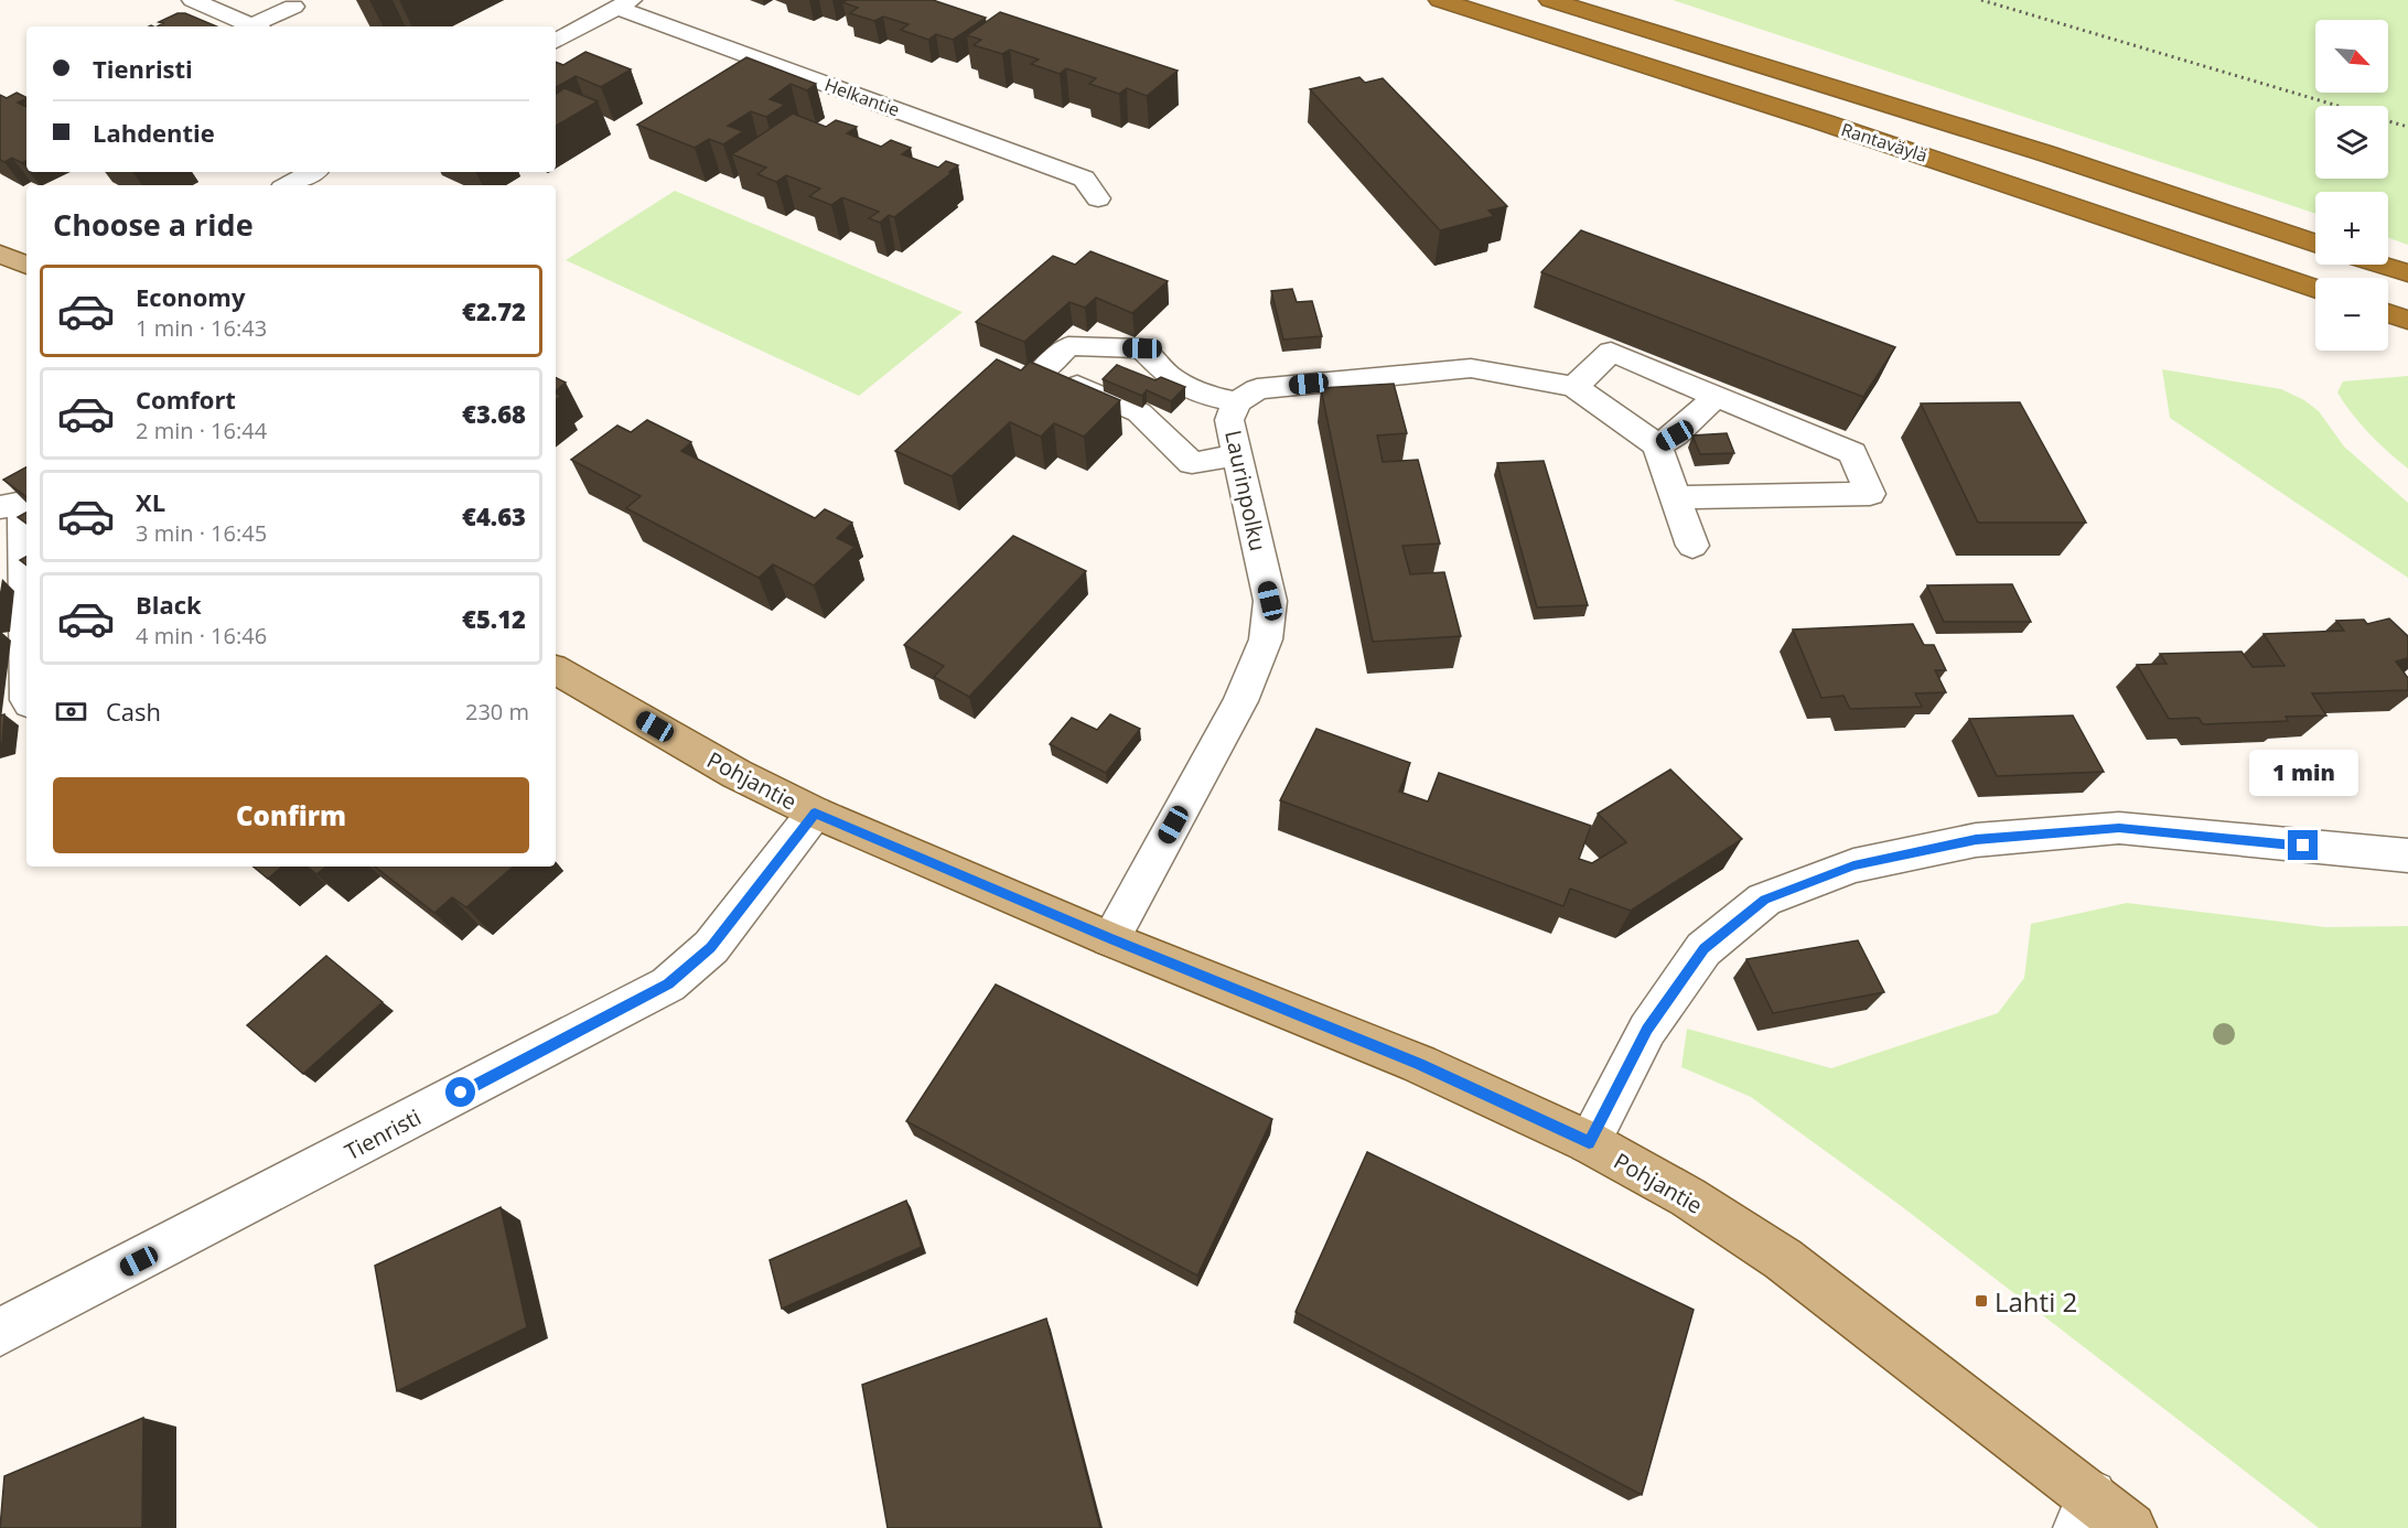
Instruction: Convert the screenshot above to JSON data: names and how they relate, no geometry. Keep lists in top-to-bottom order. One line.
{"streets":{"highway":["Rantaväylä"],"main road":["Pohjantie"],"street":["Helkantie","Laurinpolku","Tienristi"]},"crossings":[["Laurinpolku","Pohjantie"],["Pohjantie","Tienristi"]],"places":{"transit":["Lahti 2"]},"north":"bottom right","page":{"map_buttons":["+","−"],"banner":["Tienristi","Lahdentie"],"heading":"Choose a ride","list":[{"name":"Economy","note":"1 min · 16:43","value":"€2.72"},{"name":"Comfort","note":"2 min · 16:44","value":"€3.68"},{"name":"XL","note":"3 min · 16:45","value":"€4.63"},{"name":"Black","note":"4 min · 16:46","value":"€5.12"}],"pay":["Cash","230 m"],"bubble":"1 min","buttons":"Confirm"}}
